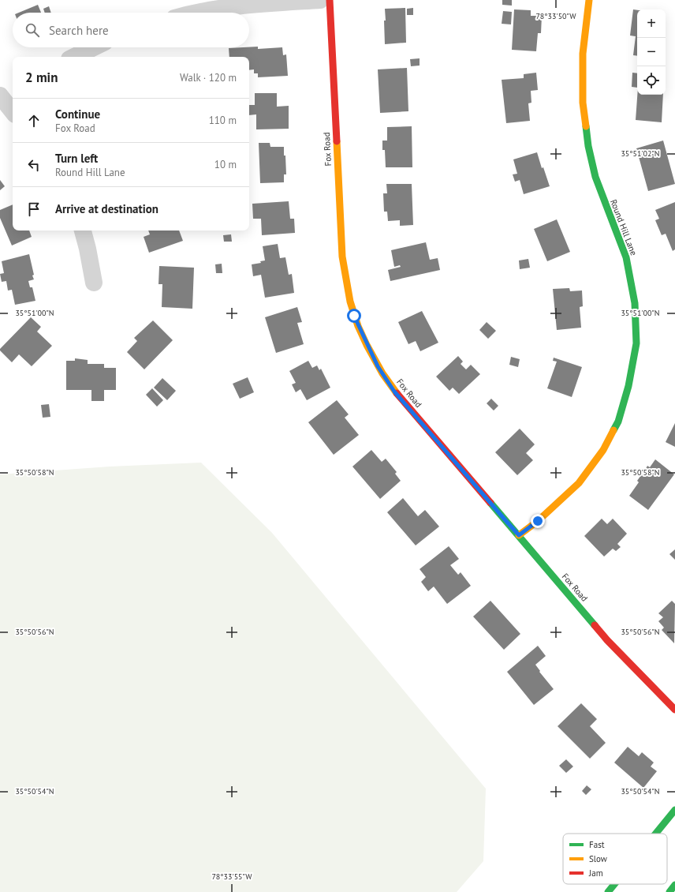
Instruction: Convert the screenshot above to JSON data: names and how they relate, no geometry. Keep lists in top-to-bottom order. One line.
{"streets":{"main road":["Fox Road","Round Hill Lane"]},"crossings":[["Fox Road","Round Hill Lane"]],"legend":["Fast","Slow","Jam"],"page":{"map_buttons":["+","−"],"search":"Search here","heading":["2 min","Walk · 120 m"],"list":[["Continue","Fox Road","110 m"],["Turn left","Round Hill Lane","10 m"],"Arrive at destination"]},"coordinates":["78°33'50\"W","35°51'02\"N","35°51'00\"N","35°50'58\"N","35°50'56\"N","35°50'54\"N","78°33'55\"W"]}
